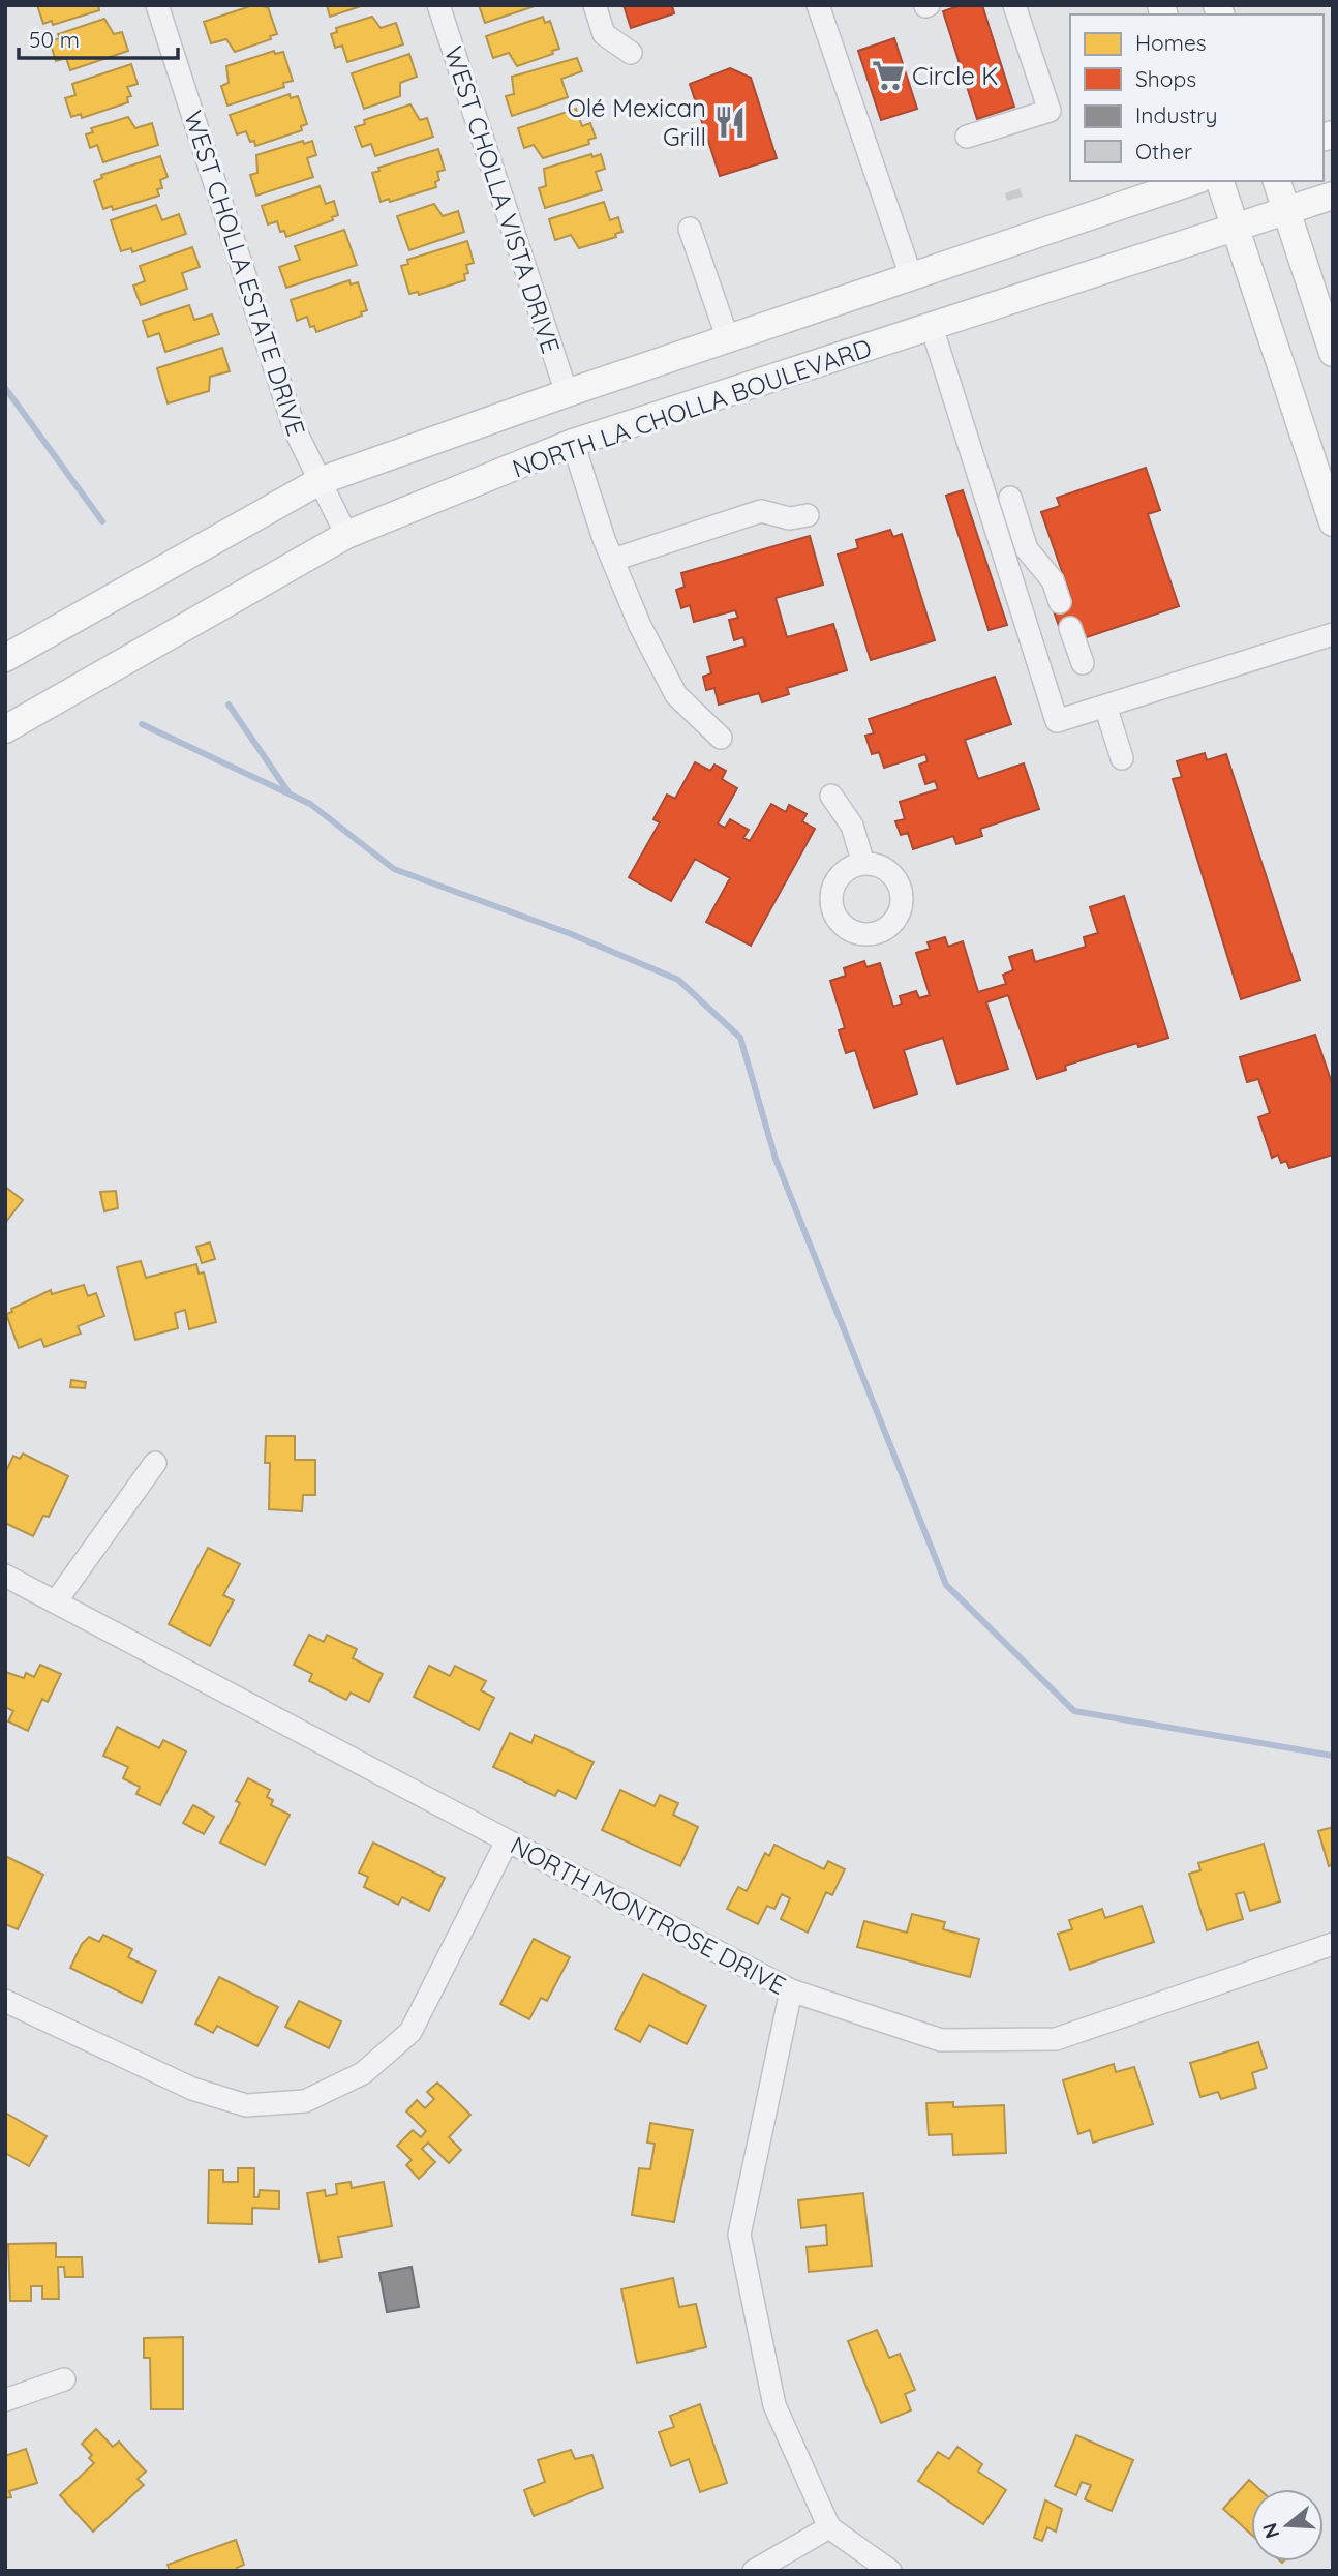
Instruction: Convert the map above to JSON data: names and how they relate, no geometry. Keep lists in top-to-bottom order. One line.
{"streets":{"main road":["NORTH LA CHOLLA BOULEVARD"],"street":["WEST CHOLLA VISTA DRIVE","WEST CHOLLA ESTATE DRIVE","NORTH MONTROSE DRIVE"]},"crossings":[["WEST CHOLLA VISTA DRIVE","NORTH LA CHOLLA BOULEVARD"],["WEST CHOLLA ESTATE DRIVE","NORTH LA CHOLLA BOULEVARD"]],"places":{"supermarket":["Circle K"],"restaurant":["Olé Mexican Grill"]},"legend":["Homes","Shops","Industry","Other"],"scale_bar":"50 m","north":"left"}
